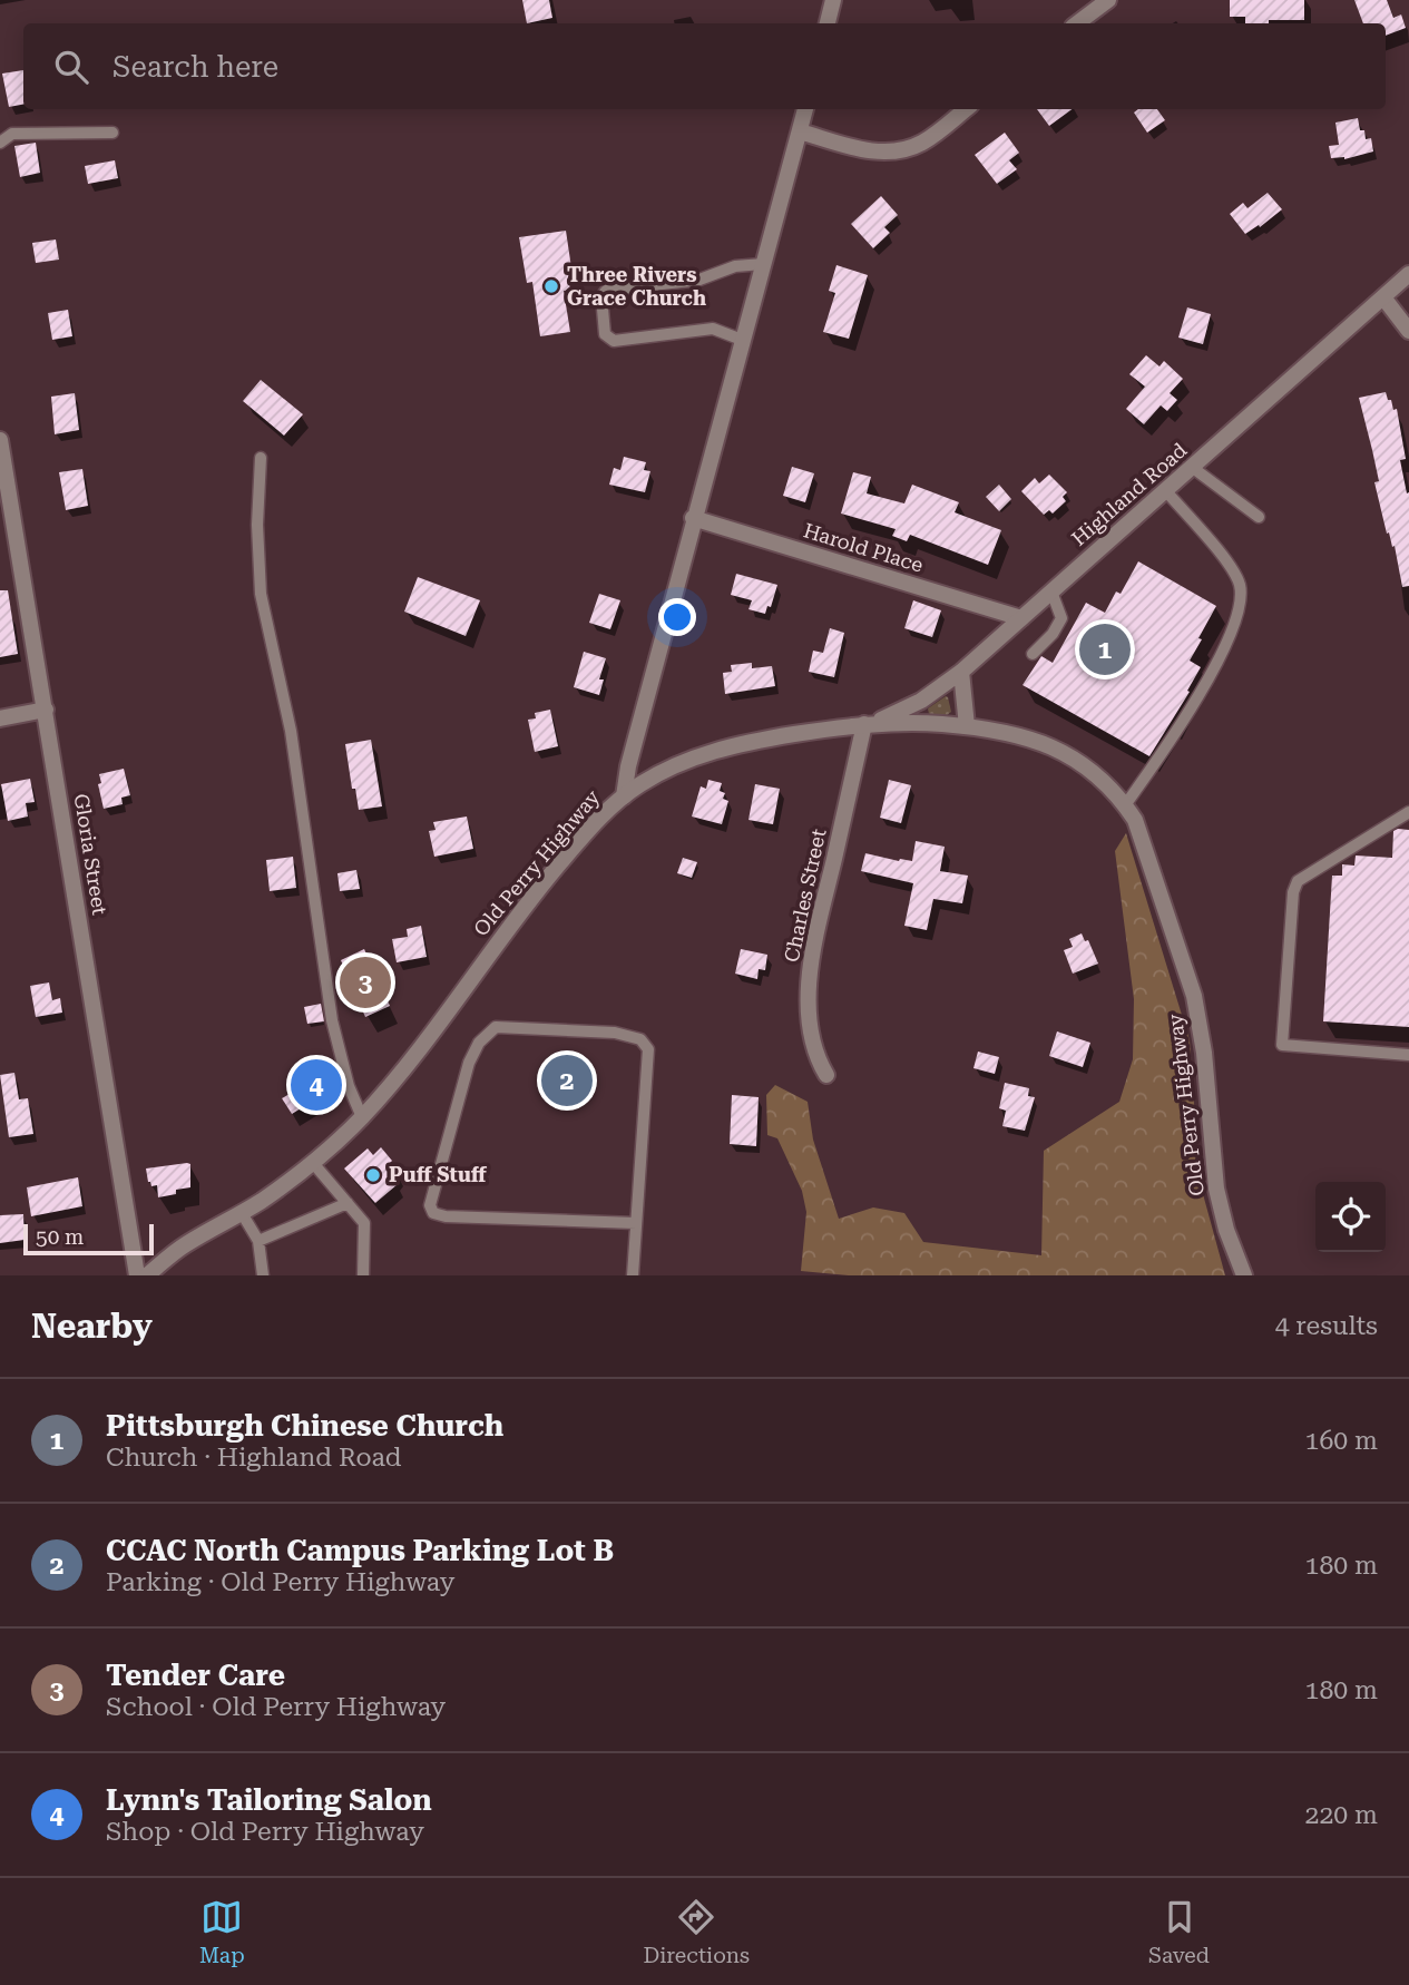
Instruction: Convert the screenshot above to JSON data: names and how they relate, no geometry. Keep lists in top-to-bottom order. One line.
{"streets":{"street":["Highland Road","Harold Place","Gloria Street","Old Perry Highway","Charles Street"]},"crossings":[["Highland Road","Harold Place"],["Highland Road","Old Perry Highway"],["Highland Road","Charles Street"],["Old Perry Highway","Charles Street"]],"places":["Three Rivers Grace Church","Puff Stuff"],"scale_bar":"50 m","page":{"search":"Search here","pins":["1","3","2","4"],"scale":"50 m","heading":["Nearby","4 results"],"list":[{"mark":"1","name":"Pittsburgh Chinese Church","note":"Church · Highland Road","value":"160 m"},{"mark":"2","name":"CCAC North Campus Parking Lot B","note":"Parking · Old Perry Highway","value":"180 m"},{"mark":"3","name":"Tender Care","note":"School · Old Perry Highway","value":"180 m"},{"mark":"4","name":"Lynn's Tailoring Salon","note":"Shop · Old Perry Highway","value":"220 m"}],"nav":["Map","Directions","Saved"]}}
